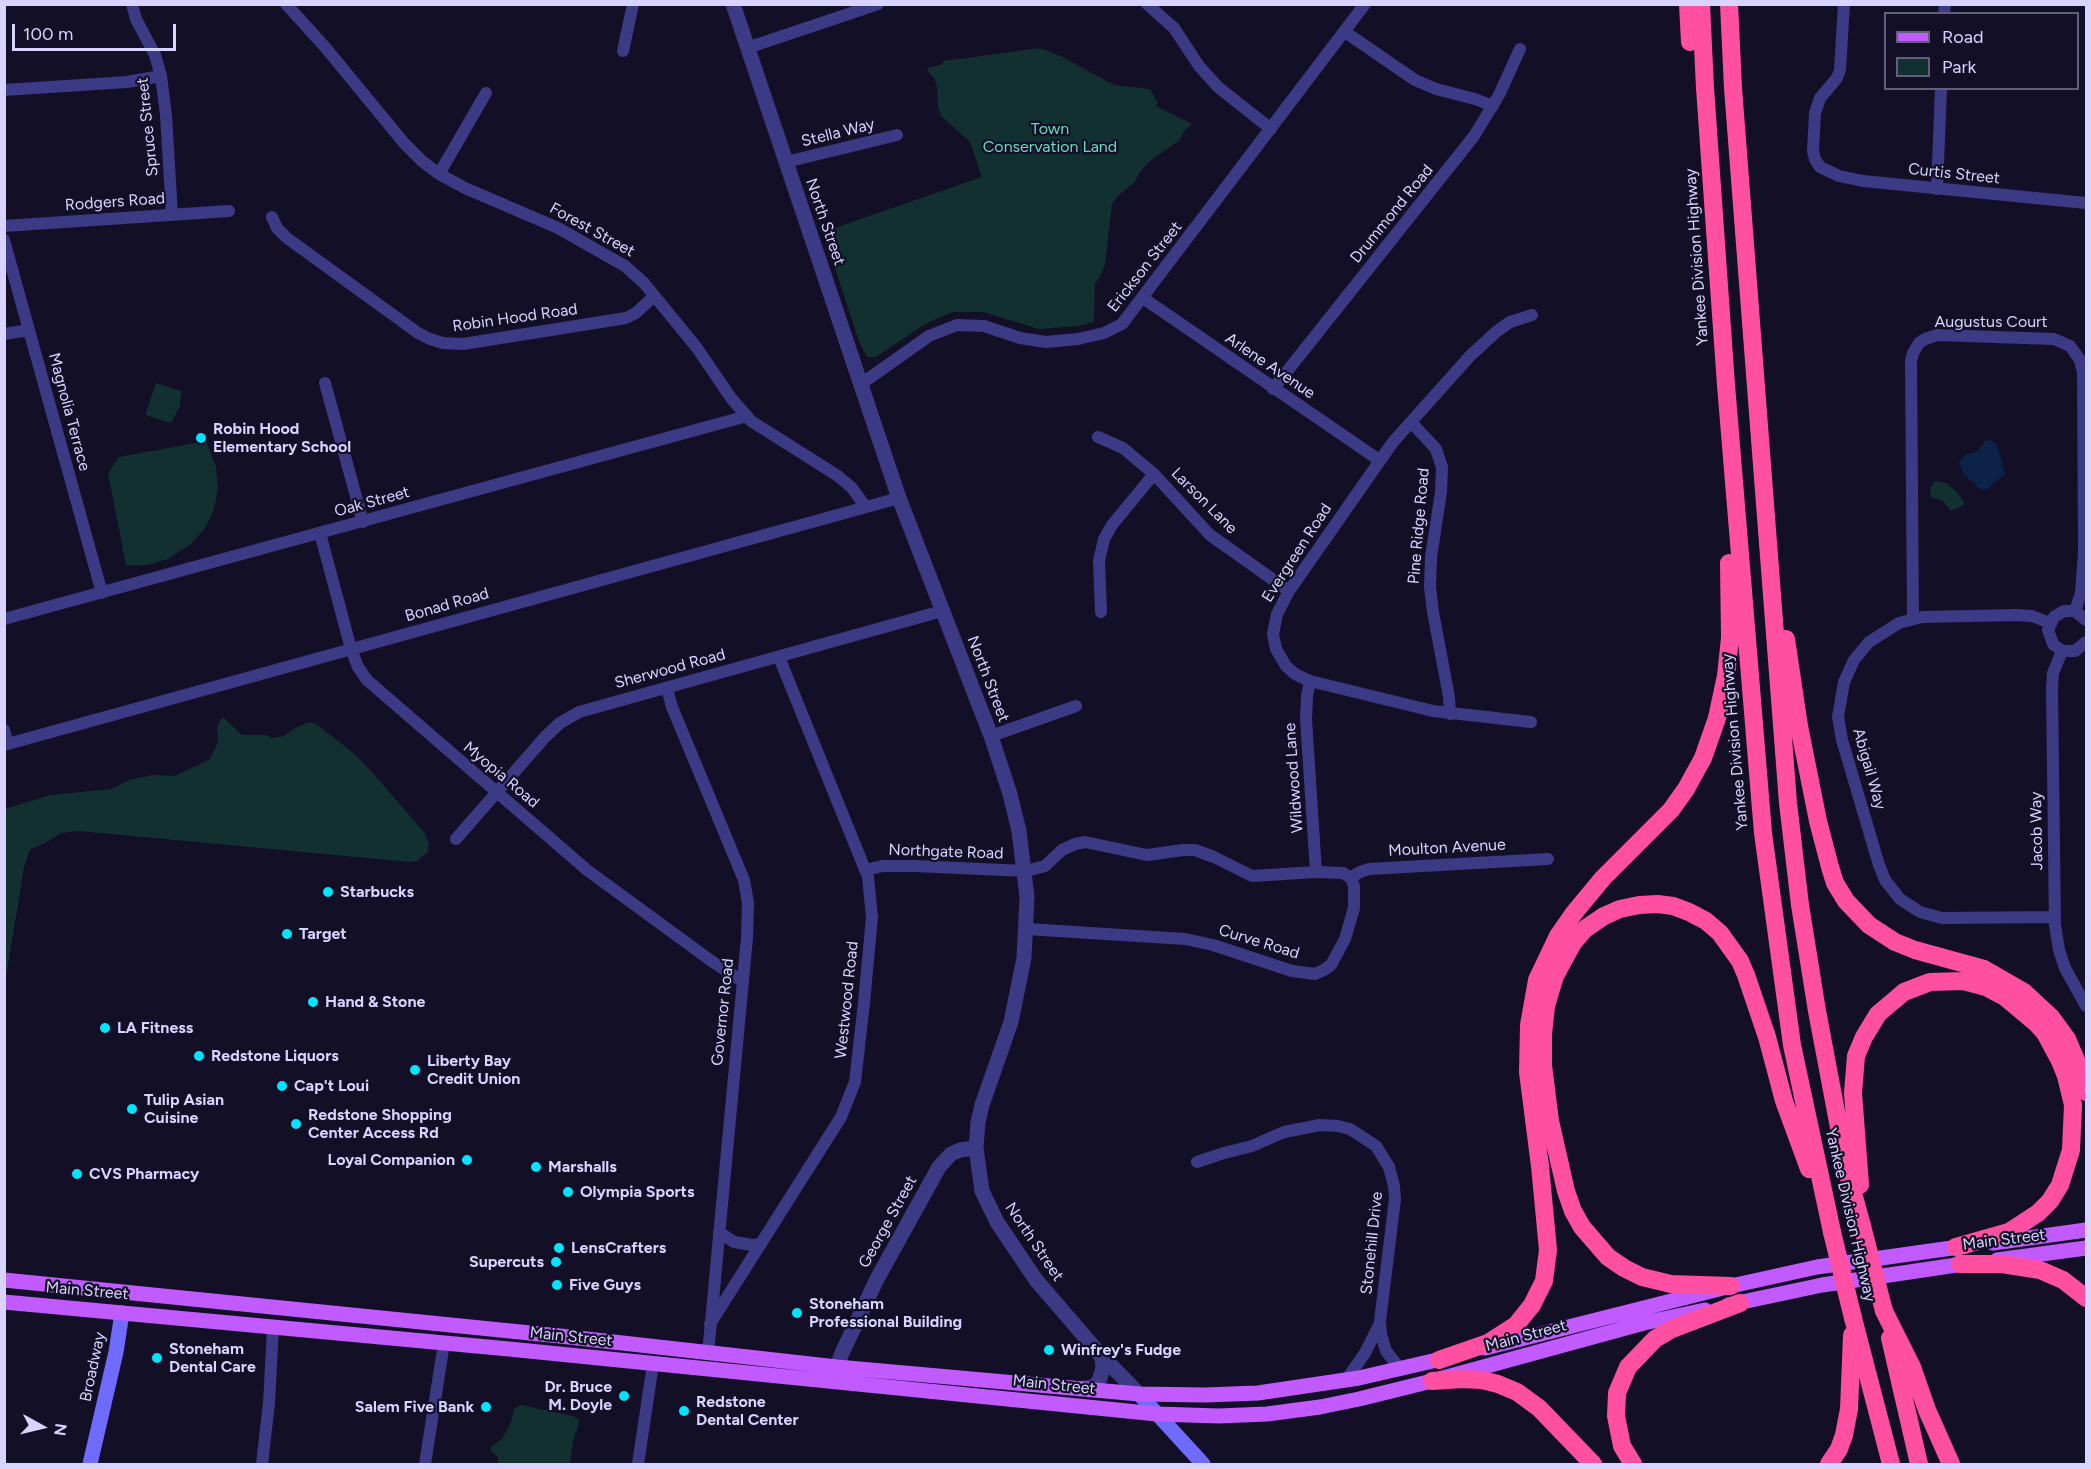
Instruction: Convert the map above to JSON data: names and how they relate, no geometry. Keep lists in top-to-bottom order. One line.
{"streets":{"highway":["Yankee Division Highway"],"main road":["North Street","Main Street","Broadway"],"street":["Spruce Street","Stella Way","Curtis Street","Rodgers Road","Drummond Road","Forest Street","Erickson Street","Robin Hood Road","Augustus Court","Arlene Avenue","Magnolia Terrace","Larson Lane","Oak Street","Pine Ridge Road","Evergreen Road","Bonad Road","Sherwood Road","Abigail Way","Myopia Road","Wildwood Lane","Jacob Way","Moulton Avenue","Northgate Road","Curve Road","Westwood Road","Governor Road","George Street","Stonehill Drive"]},"crossings":[["Spruce Street","Rodgers Road"],["Stella Way","North Street"],["Drummond Road","Arlene Avenue"],["North Street","Erickson Street"],["North Street","Bonad Road"],["North Street","Sherwood Road"],["North Street","Northgate Road"],["North Street","Curve Road"],["North Street","George Street"],["North Street","Main Street"],["Forest Street","Robin Hood Road"],["Forest Street","Oak Street"],["Forest Street","Bonad Road"],["Erickson Street","Arlene Avenue"],["Augustus Court","Abigail Way"],["Arlene Avenue","Evergreen Road"],["Magnolia Terrace","Oak Street"],["Larson Lane","Evergreen Road"],["Oak Street","Myopia Road"],["Pine Ridge Road","Evergreen Road"],["Evergreen Road","Wildwood Lane"],["Bonad Road","Myopia Road"],["Sherwood Road","Myopia Road"],["Sherwood Road","Westwood Road"],["Sherwood Road","Governor Road"],["Abigail Way","Jacob Way"],["Myopia Road","Governor Road"],["Moulton Avenue","Curve Road"],["Northgate Road","Westwood Road"],["Westwood Road","Governor Road"],["Governor Road","Main Street"],["George Street","Main Street"],["Main Street","Stonehill Drive"],["Main Street","Broadway"]],"parks":["Town Conservation Land"],"places":["Robin Hood Elementary School","Starbucks","Target","Hand & Stone","LA Fitness","Redstone Liquors","Liberty Bay Credit Union","Cap't Loui","Tulip Asian Cuisine","Redstone Shopping Center Access Rd","Loyal Companion","Marshalls","CVS Pharmacy","Olympia Sports","LensCrafters","Supercuts","Five Guys","Stoneham Professional Building","Winfrey's Fudge","Stoneham Dental Care","Dr. Bruce M. Doyle","Salem Five Bank","Redstone Dental Center"],"legend":["Road","Park"],"scale_bar":"100 m","north":"right"}
